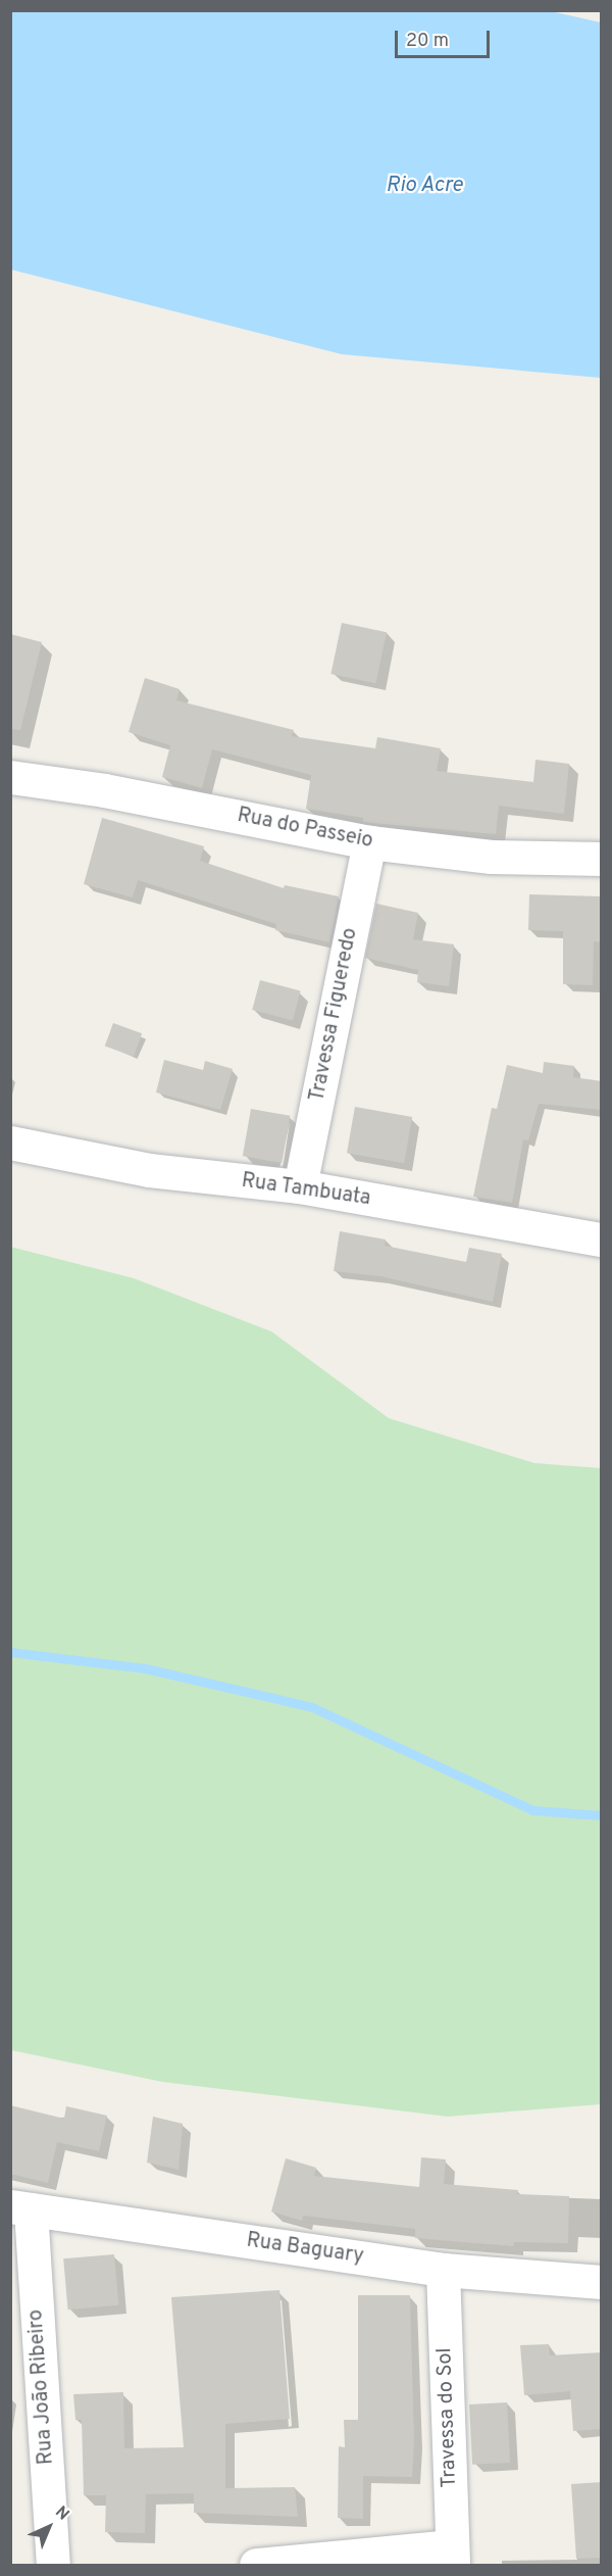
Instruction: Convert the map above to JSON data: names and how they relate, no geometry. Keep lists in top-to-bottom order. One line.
{"streets":{"street":["Rua do Passeio","Travessa Figueredo","Rua Tambuata","Rua Baguary","Rua João Ribeiro","Travessa do Sol"]},"crossings":[["Rua do Passeio","Travessa Figueredo"],["Travessa Figueredo","Rua Tambuata"],["Rua Baguary","Rua João Ribeiro"],["Rua Baguary","Travessa do Sol"]],"water":["Rio Acre"],"scale_bar":"20 m","north":"top right"}
